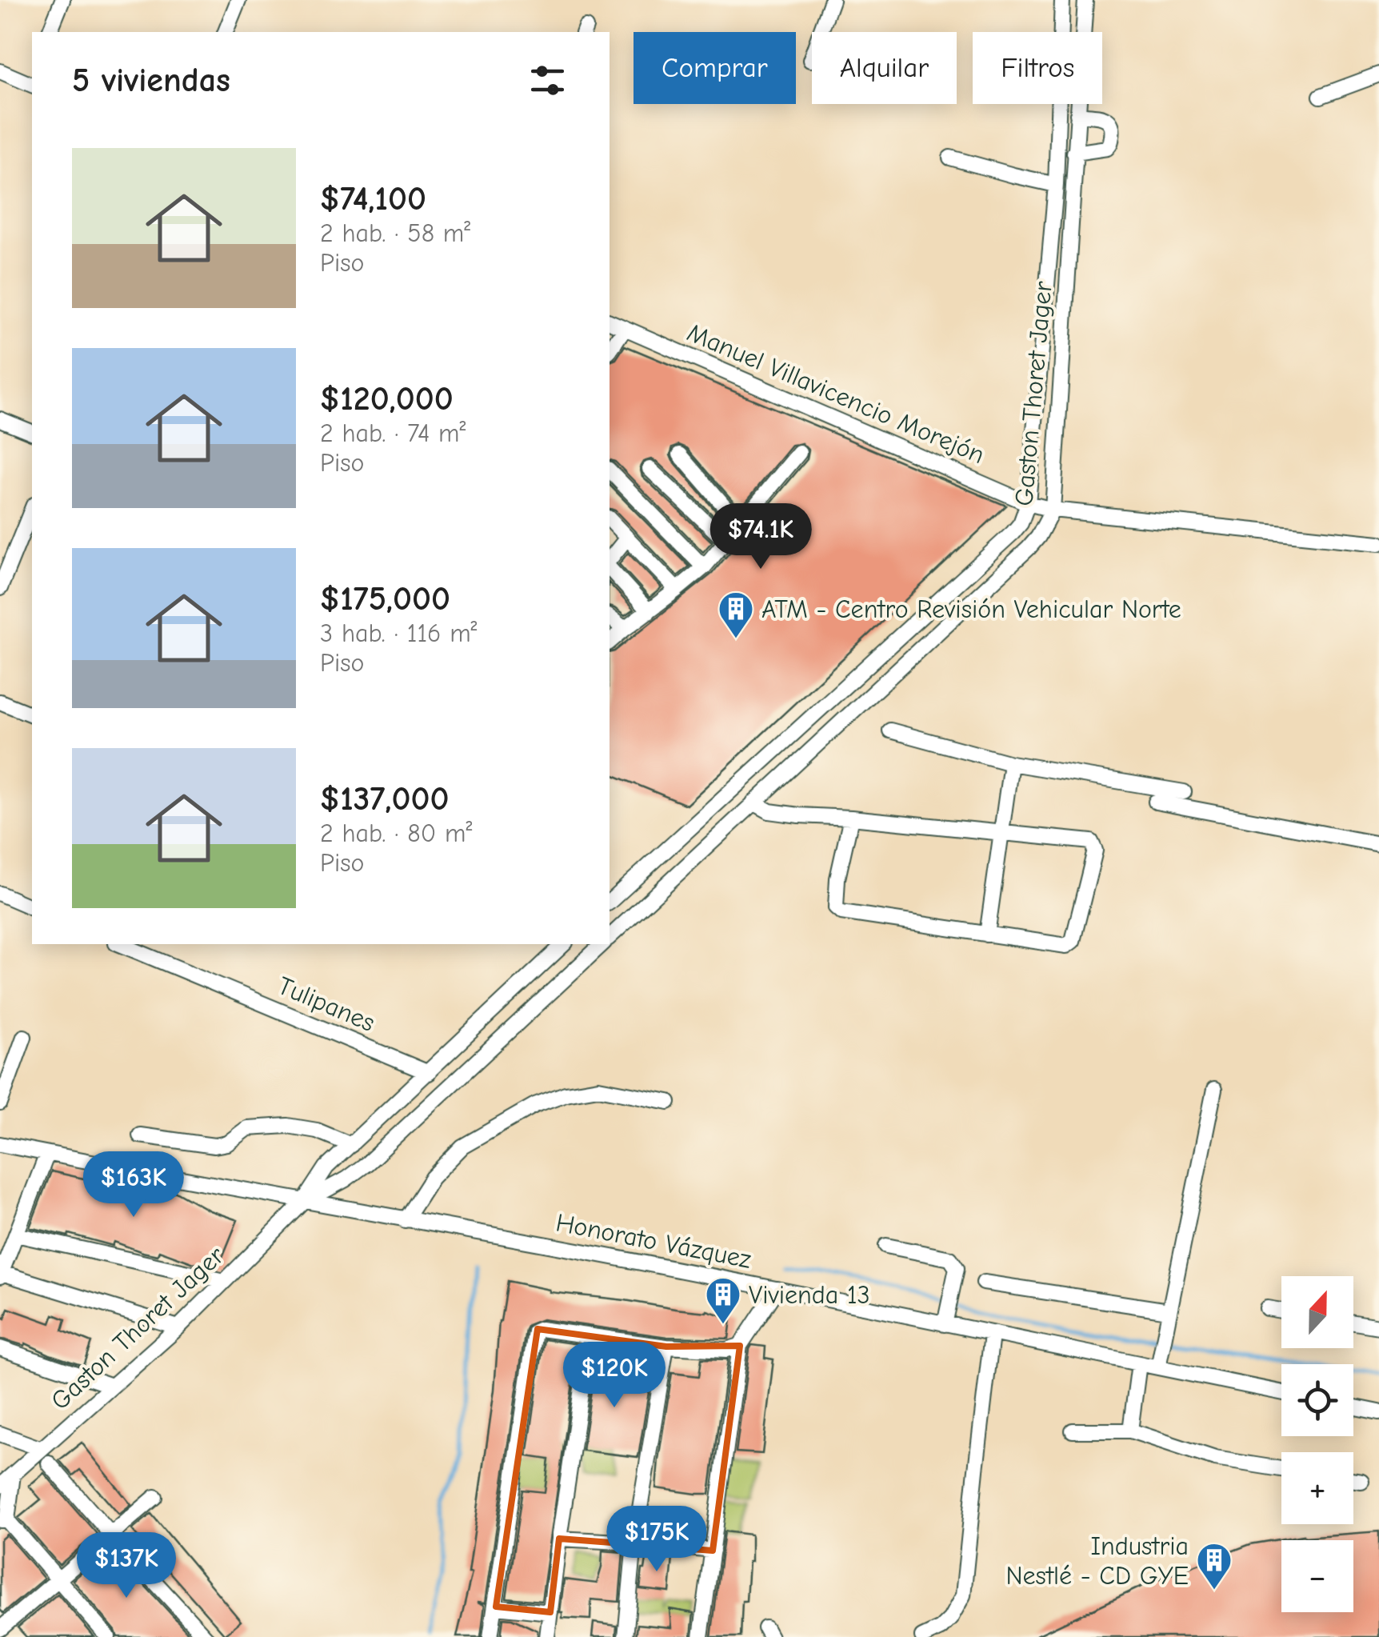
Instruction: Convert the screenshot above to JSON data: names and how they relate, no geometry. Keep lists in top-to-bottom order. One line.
{"streets":{"street":["Manuel Villavicencio Morejón","Gaston Thoret Jager","Tulipanes","Honorato Vázquez"]},"crossings":[["Manuel Villavicencio Morejón","Gaston Thoret Jager"],["Gaston Thoret Jager","Tulipanes"],["Gaston Thoret Jager","Honorato Vázquez"]],"places":{"building":["ATM - Centro Revisión Vehicular Norte","Vivienda 13","Industria Nestlé - CD GYE"]},"north":"top","page":{"chip":["Comprar","Alquilar","Filtros"],"heading":"5 viviendas","list":[{"name":"$74,100","note":"2 hab. · 58 m² · Piso"},{"name":"$120,000","note":"2 hab. · 74 m² · Piso"},{"name":"$175,000","note":"3 hab. · 116 m² · Piso"},{"name":"$137,000","note":"2 hab. · 80 m² · Piso"}],"price":["$74.1K","$163K","$120K","$175K","$137K"],"map_buttons":["+","−"]}}
